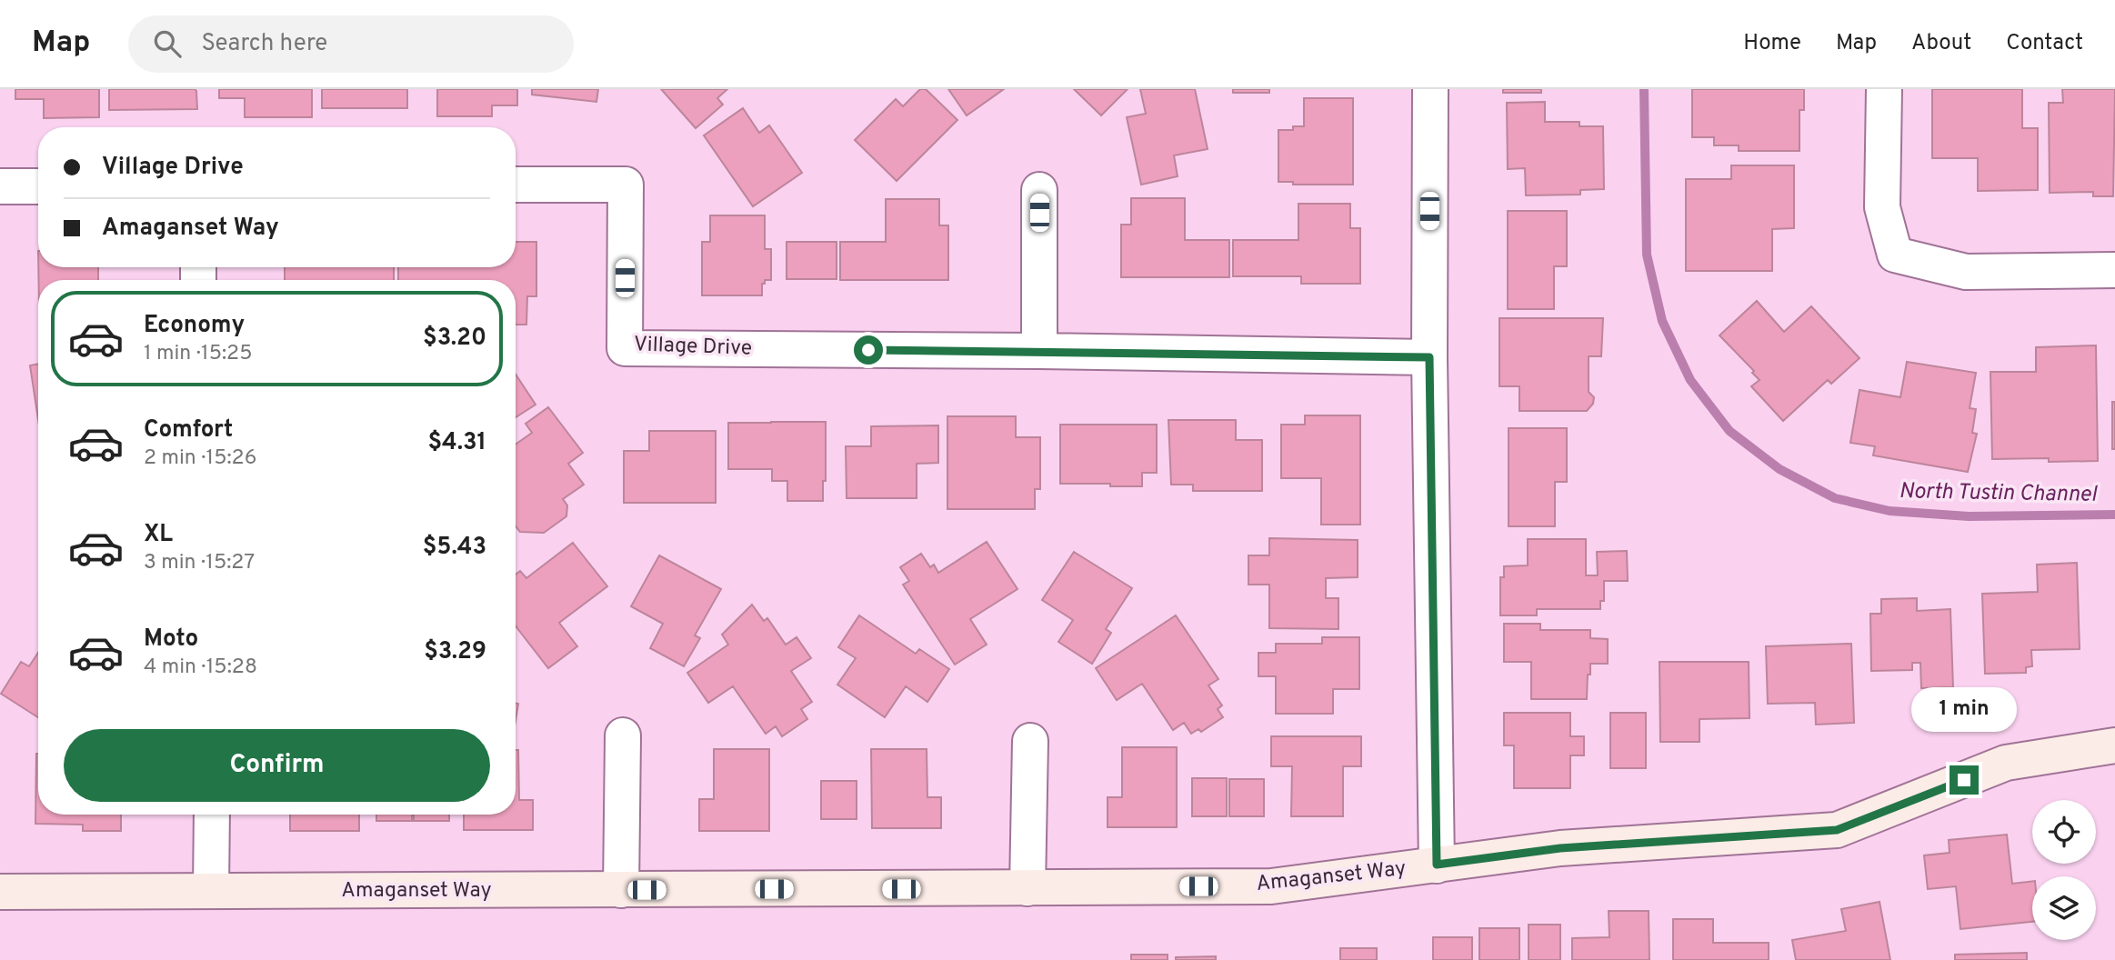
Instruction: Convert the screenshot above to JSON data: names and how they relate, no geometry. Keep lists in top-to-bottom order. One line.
{"streets":{"street":["Village Drive","Amaganset Way"]},"water":["North Tustin Channel"],"page":{"header":"Map","search":"Search here","nav":["Home","Map","About","Contact"],"banner":["Village Drive","Amaganset Way"],"list":[{"name":"Economy","note":"1 min · 15:25","value":"$3.20"},{"name":"Comfort","note":"2 min · 15:26","value":"$4.31"},{"name":"XL","note":"3 min · 15:27","value":"$5.43"},{"name":"Moto","note":"4 min · 15:28","value":"$3.29"}],"bubble":"1 min","buttons":"Confirm"}}
